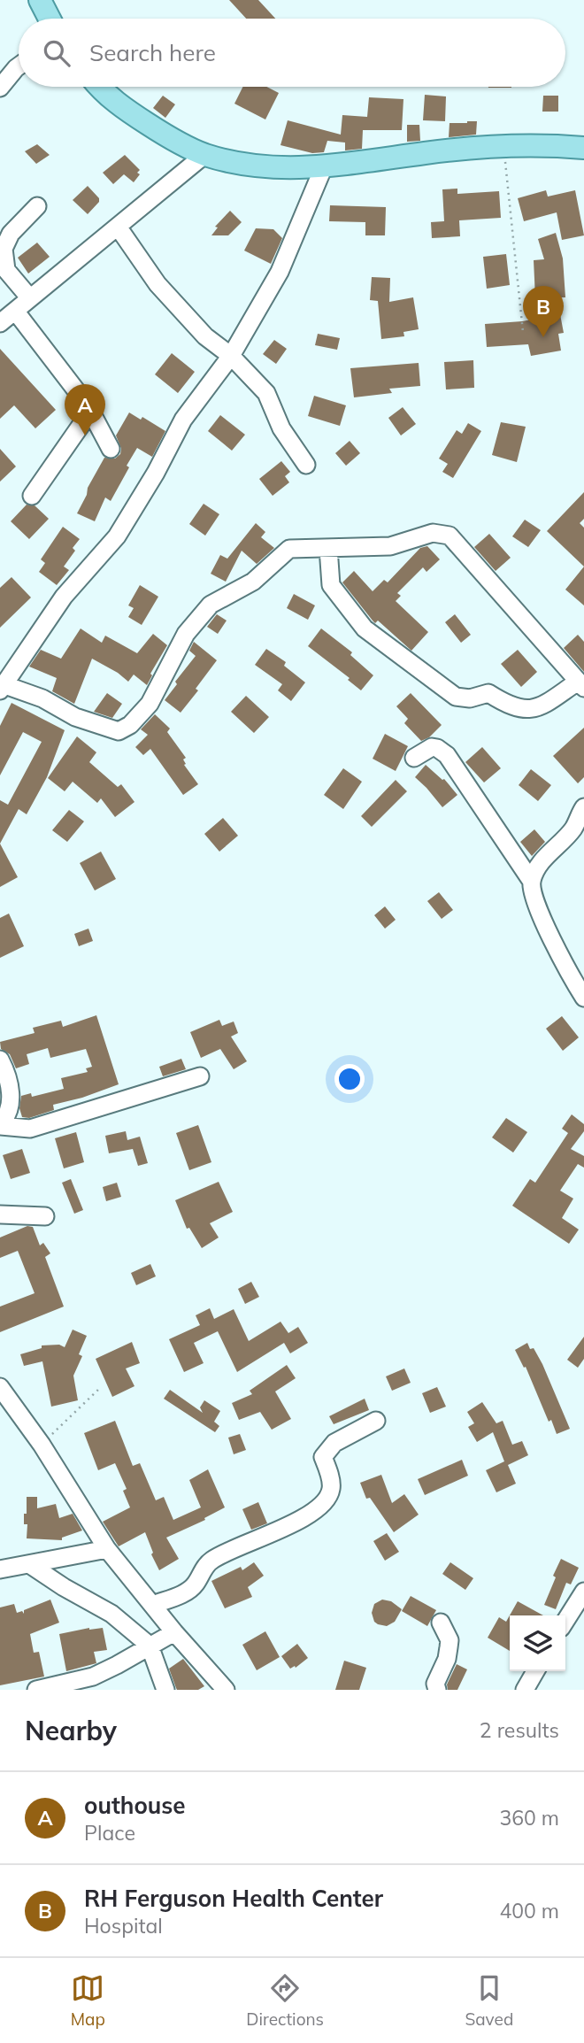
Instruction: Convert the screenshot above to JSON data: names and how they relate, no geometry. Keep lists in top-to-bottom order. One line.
{"page":{"search":"Search here","pins":["B","A"],"heading":["Nearby","2 results"],"list":[{"mark":"A","name":"outhouse","note":"Place","value":"360 m"},{"mark":"B","name":"RH Ferguson Health Center","note":"Hospital","value":"400 m"}],"nav":["Map","Directions","Saved"]}}
